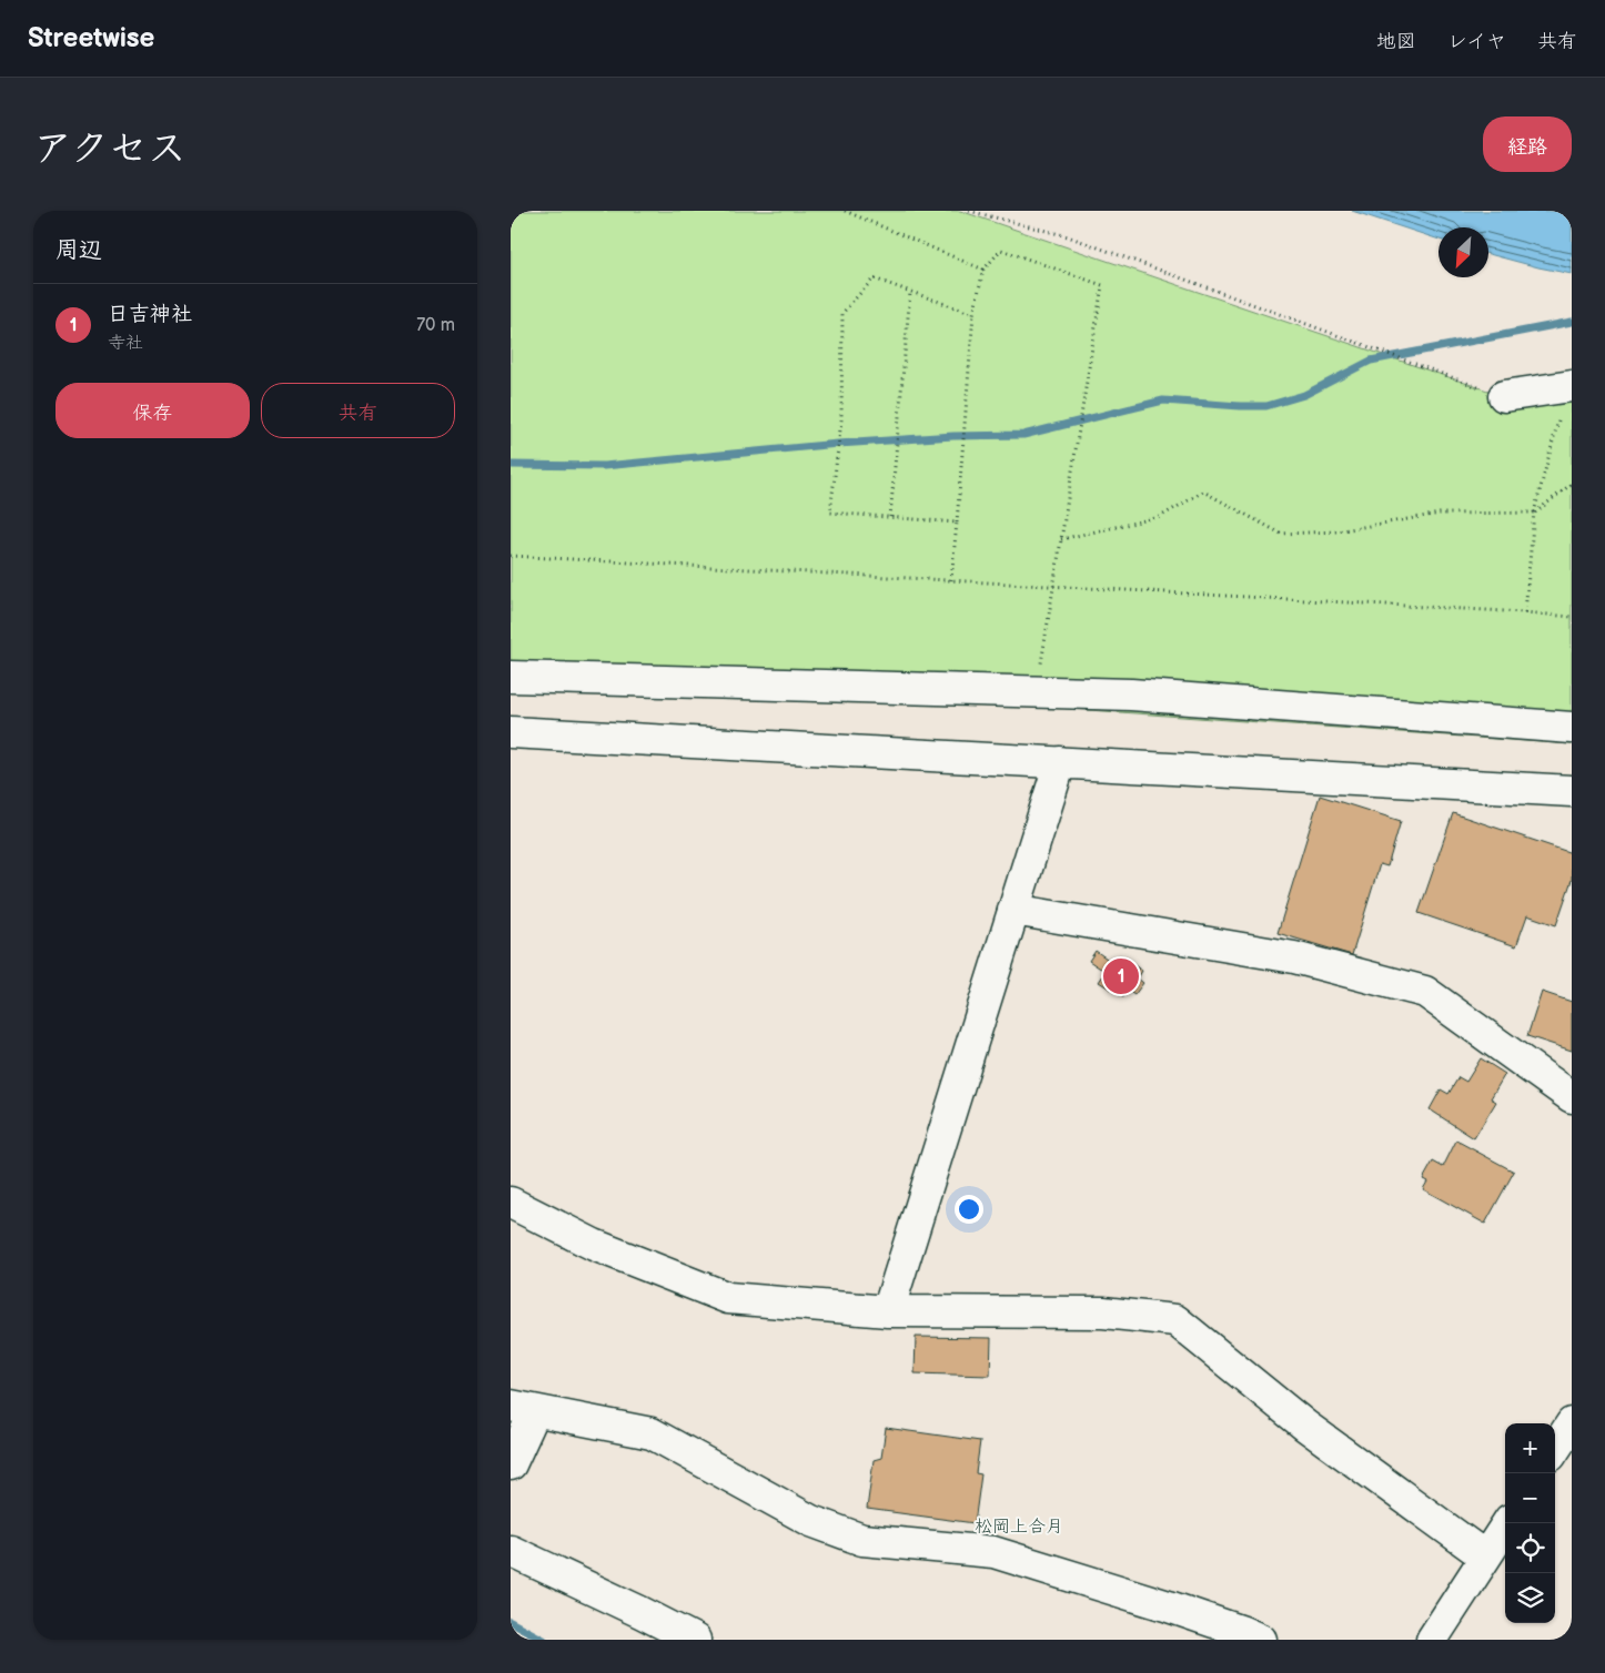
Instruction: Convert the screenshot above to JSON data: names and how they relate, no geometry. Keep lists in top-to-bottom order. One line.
{"districts":["松岡上合月"],"north":"bottom left","page":{"header":"Streetwise","nav":["地図","レイヤ","共有"],"title":"アクセス","buttons":["経路",["保存","共有"]],"heading":"周辺","list":[{"mark":"1","name":"日吉神社","note":"寺社","value":"70 m"}],"pins":"1","map_buttons":["+","−"]}}
